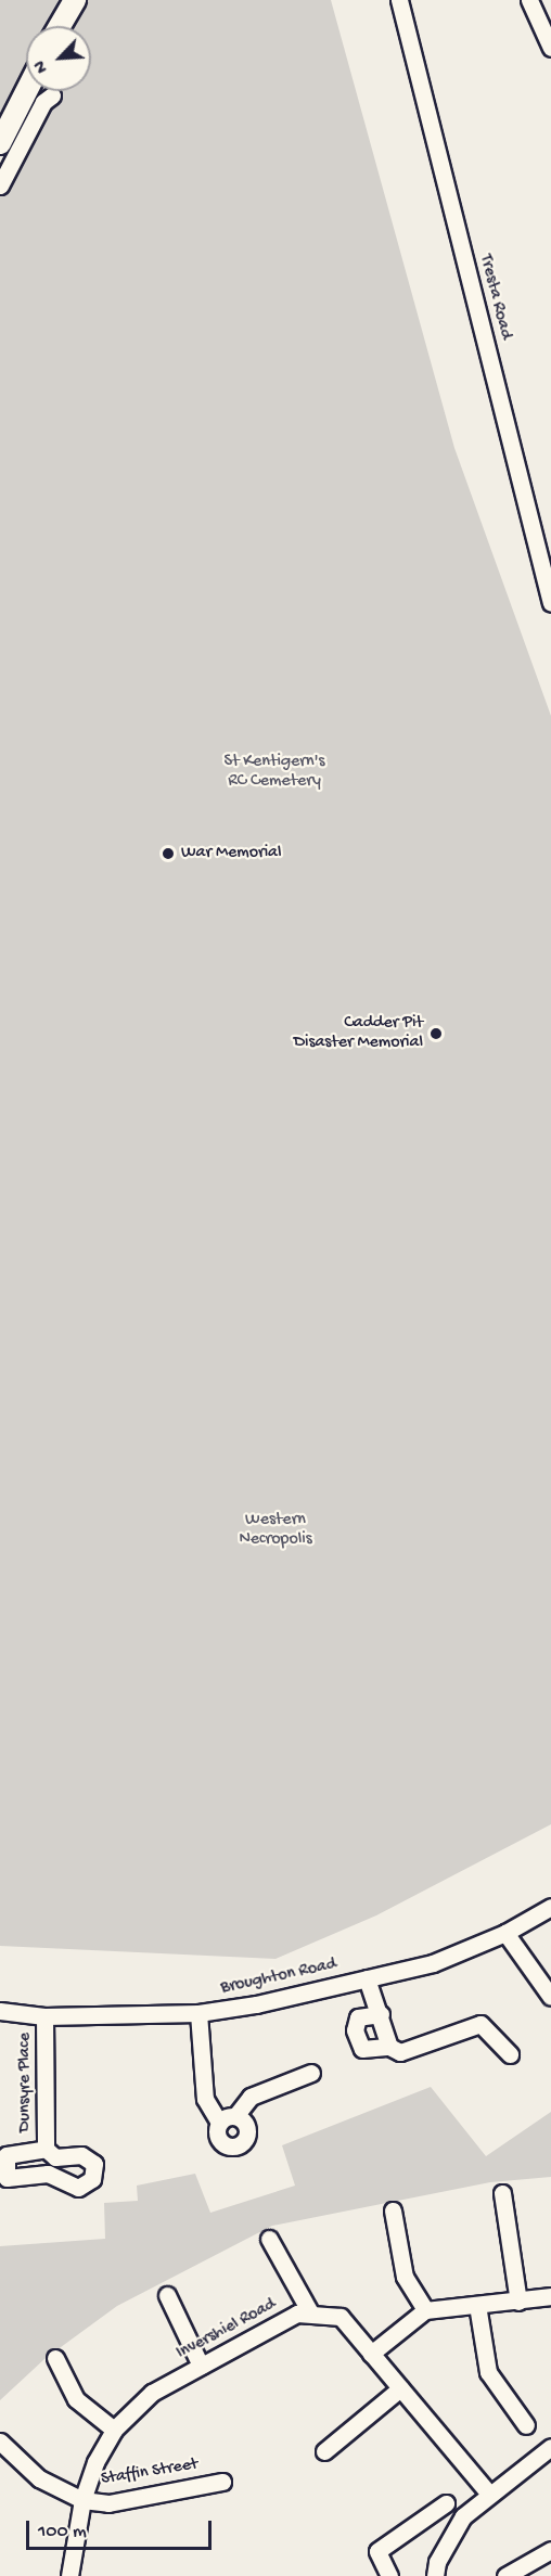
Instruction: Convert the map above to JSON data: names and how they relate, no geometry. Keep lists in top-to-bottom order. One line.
{"streets":{"street":["Tresta Road","Broughton Road","Dunsyre Place","Invershiel Road","Staffin Street"]},"crossings":[["Broughton Road","Dunsyre Place"],["Invershiel Road","Staffin Street"]],"parks":["St Kentigern's RC Cemetery","Western Necropolis"],"places":["War Memorial","Cadder Pit Disaster Memorial"],"scale_bar":"100 m","north":"bottom left"}
